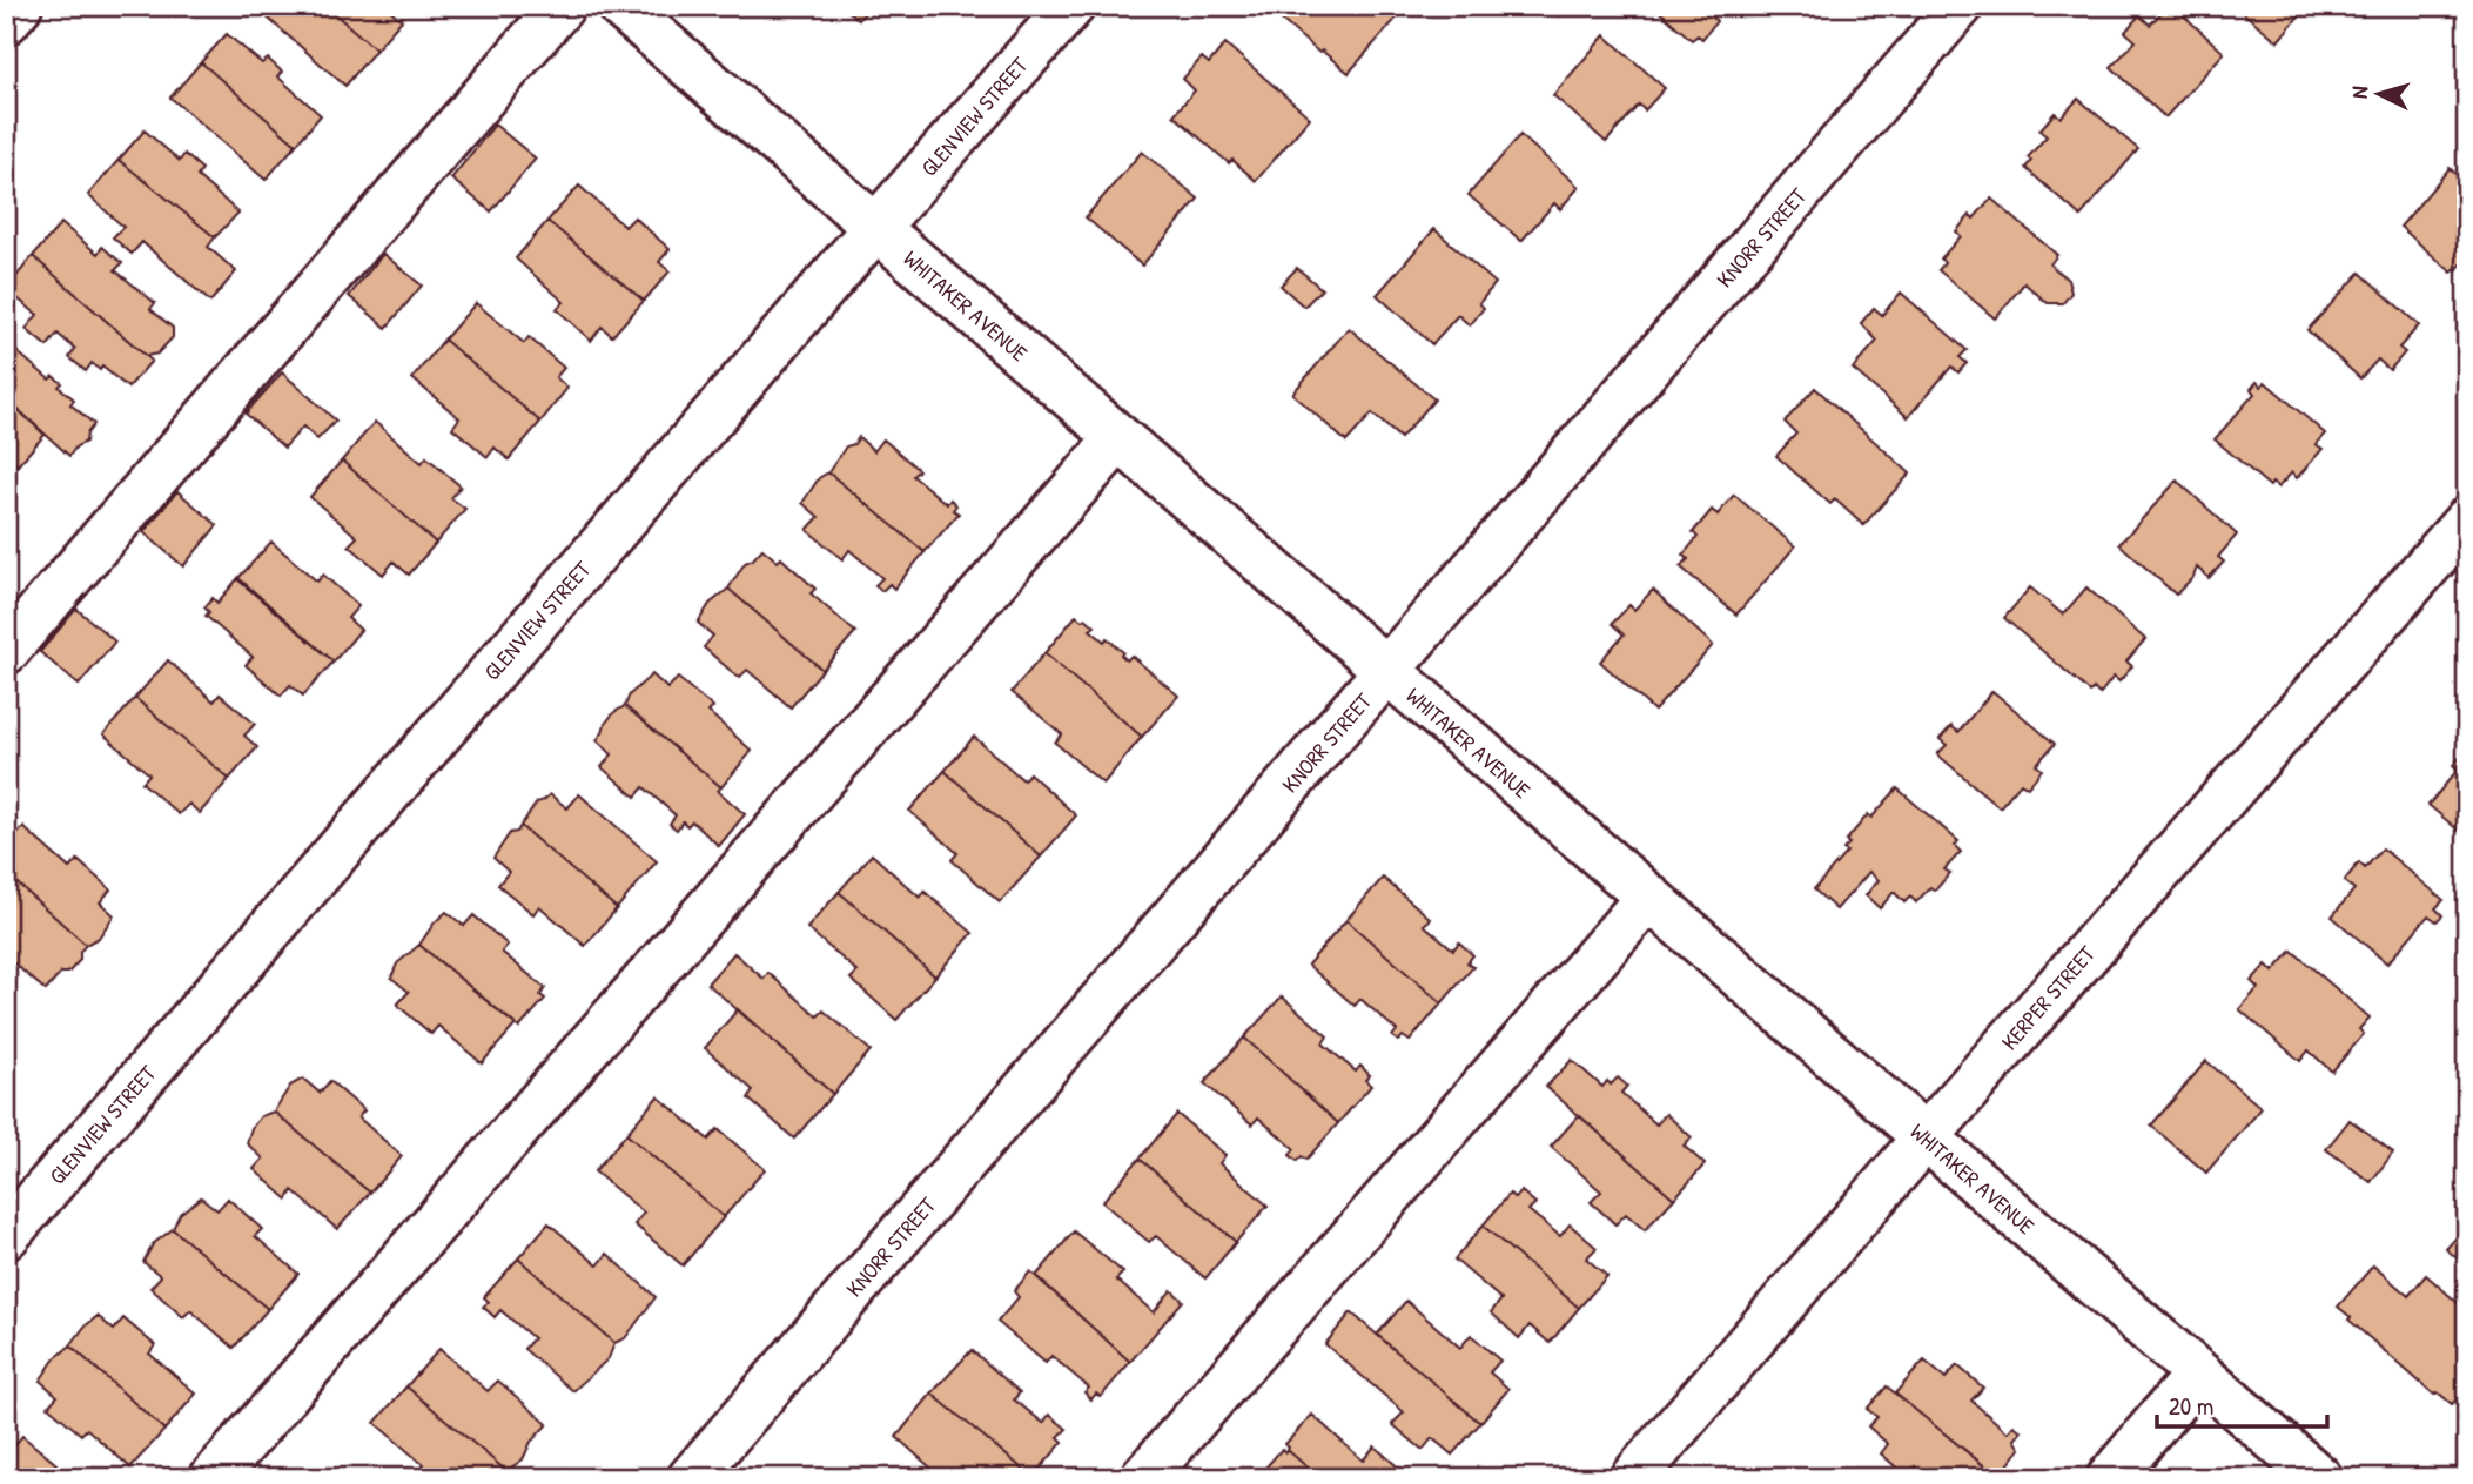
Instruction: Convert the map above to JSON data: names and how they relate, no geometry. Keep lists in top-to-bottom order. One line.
{"streets":{"street":["GLENVIEW STREET","KNORR STREET","WHITAKER AVENUE","KERPER STREET"]},"crossings":[["GLENVIEW STREET","WHITAKER AVENUE"],["KNORR STREET","WHITAKER AVENUE"],["WHITAKER AVENUE","KERPER STREET"]],"scale_bar":"20 m","north":"left"}
